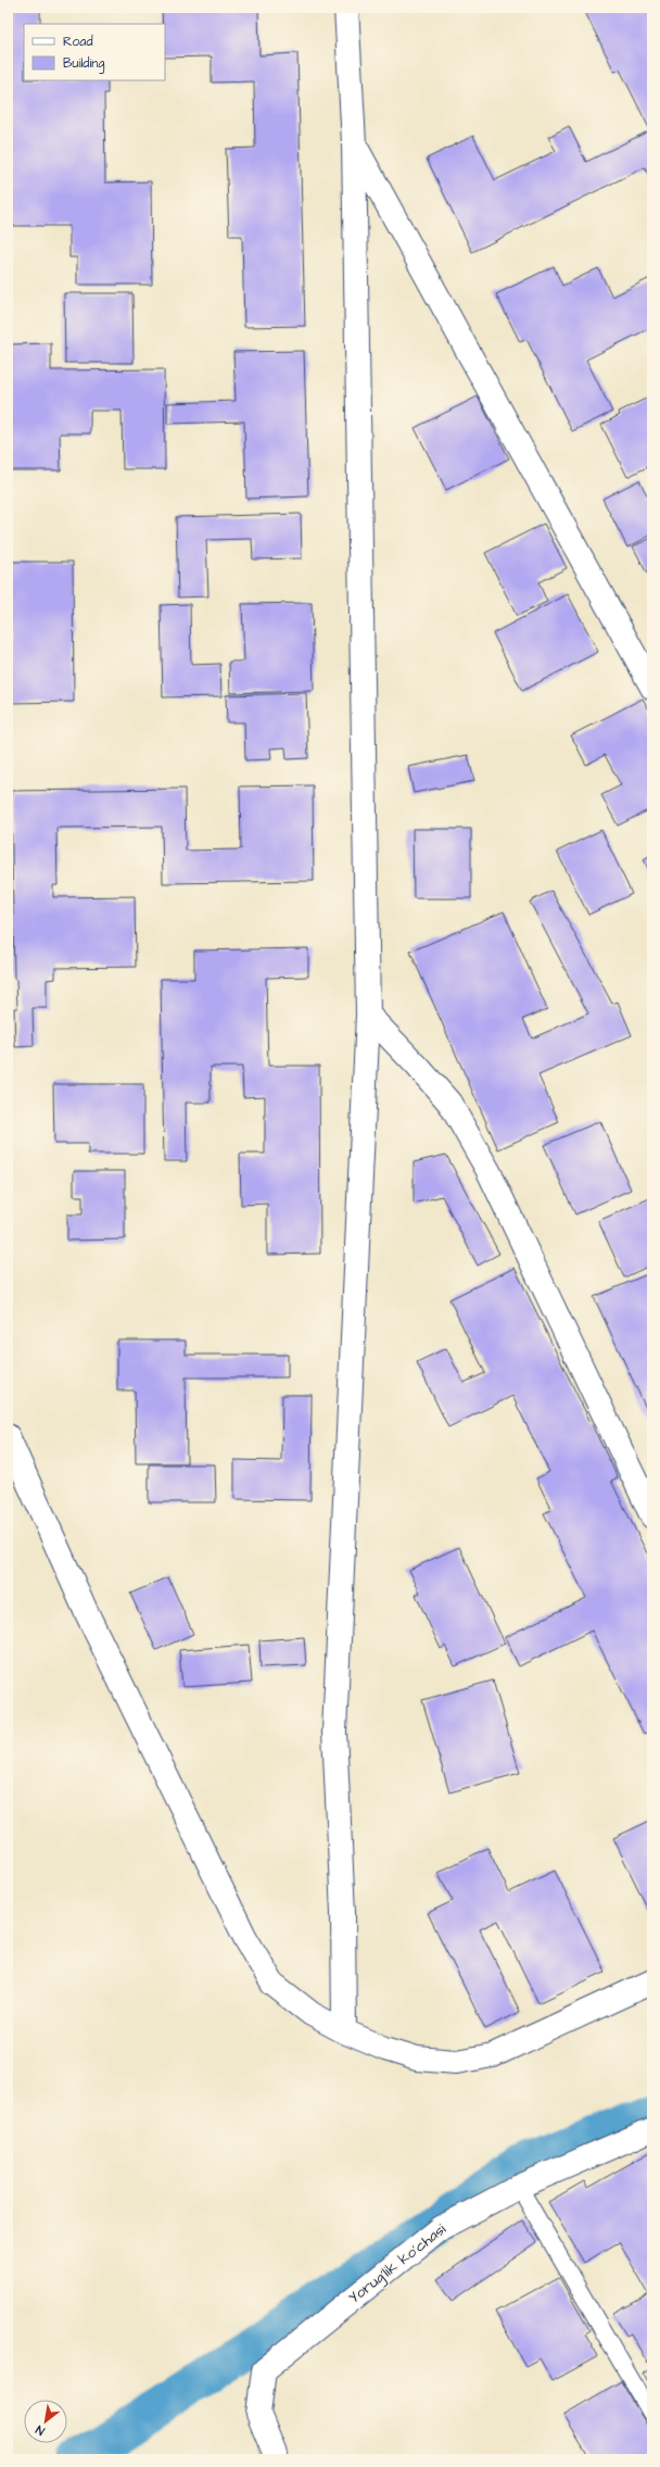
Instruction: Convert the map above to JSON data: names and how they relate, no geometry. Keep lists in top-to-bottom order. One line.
{"streets":{"street":["Yorug'lik ko'chasi"]},"legend":["Road","Building"],"north":"bottom left"}
